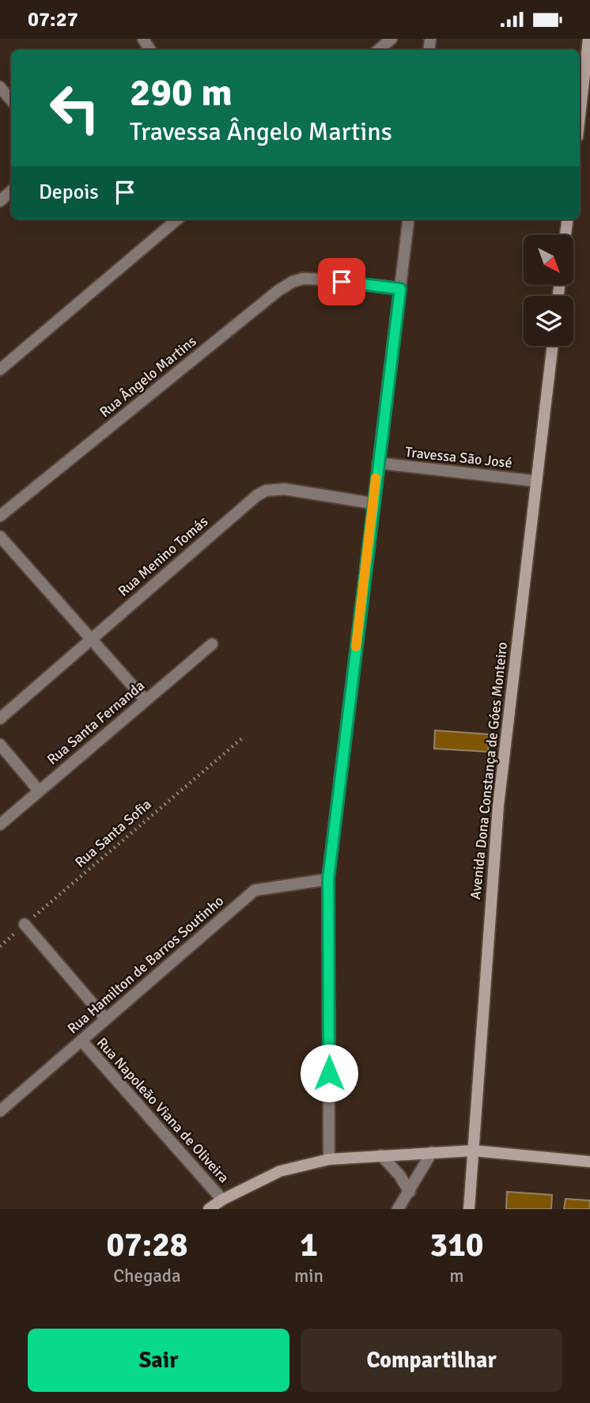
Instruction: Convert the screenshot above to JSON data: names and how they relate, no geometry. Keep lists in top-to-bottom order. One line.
{"streets":{"main road":["Avenida Dona Constança de Góes Monteiro"],"street":["Rua Ângelo Martins","Travessa São José","Rua Menino Tomás","Rua Santa Fernanda","Rua Hamilton de Barros Soutinho","Rua Napoleão Viana de Oliveira"],"path":["Rua Santa Sofia"]},"crossings":[["Travessa São José","Avenida Dona Constança de Góes Monteiro"],["Rua Hamilton de Barros Soutinho","Rua Napoleão Viana de Oliveira"]],"north":"bottom right","page":{"status":"07:27","turn":["290 m","Travessa Ângelo Martins"],"then":"Depois","eta":["07:28","Chegada","1","min","310","m"],"buttons":["Sair","Compartilhar"]}}
